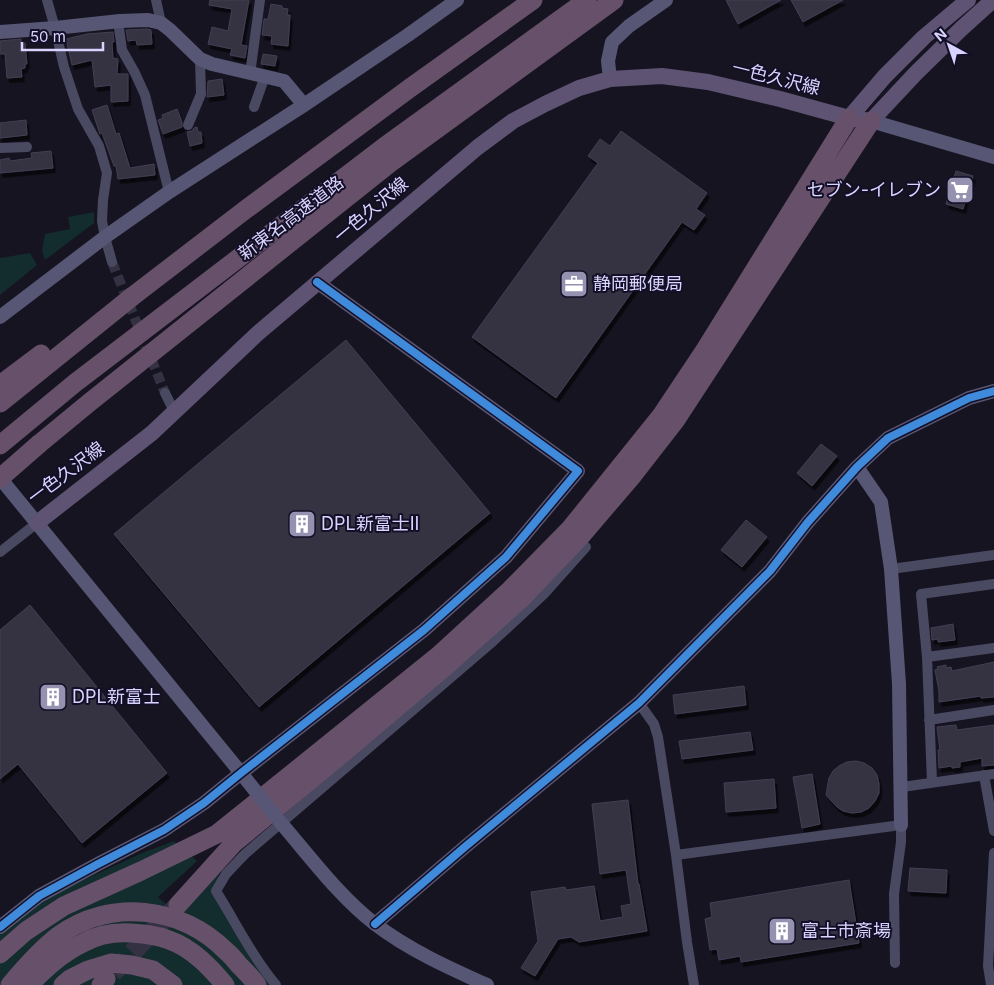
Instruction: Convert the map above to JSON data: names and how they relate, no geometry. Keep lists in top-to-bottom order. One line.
{"streets":{"highway":["新東名高速道路"],"main road":["一色久沢線"]},"places":{"supermarket":["セブン-イレブン"],"office":["静岡郵便局"],"building":["DPL新富士II","DPL新富士","富士市斎場"]},"scale_bar":"50 m","north":"top left"}
